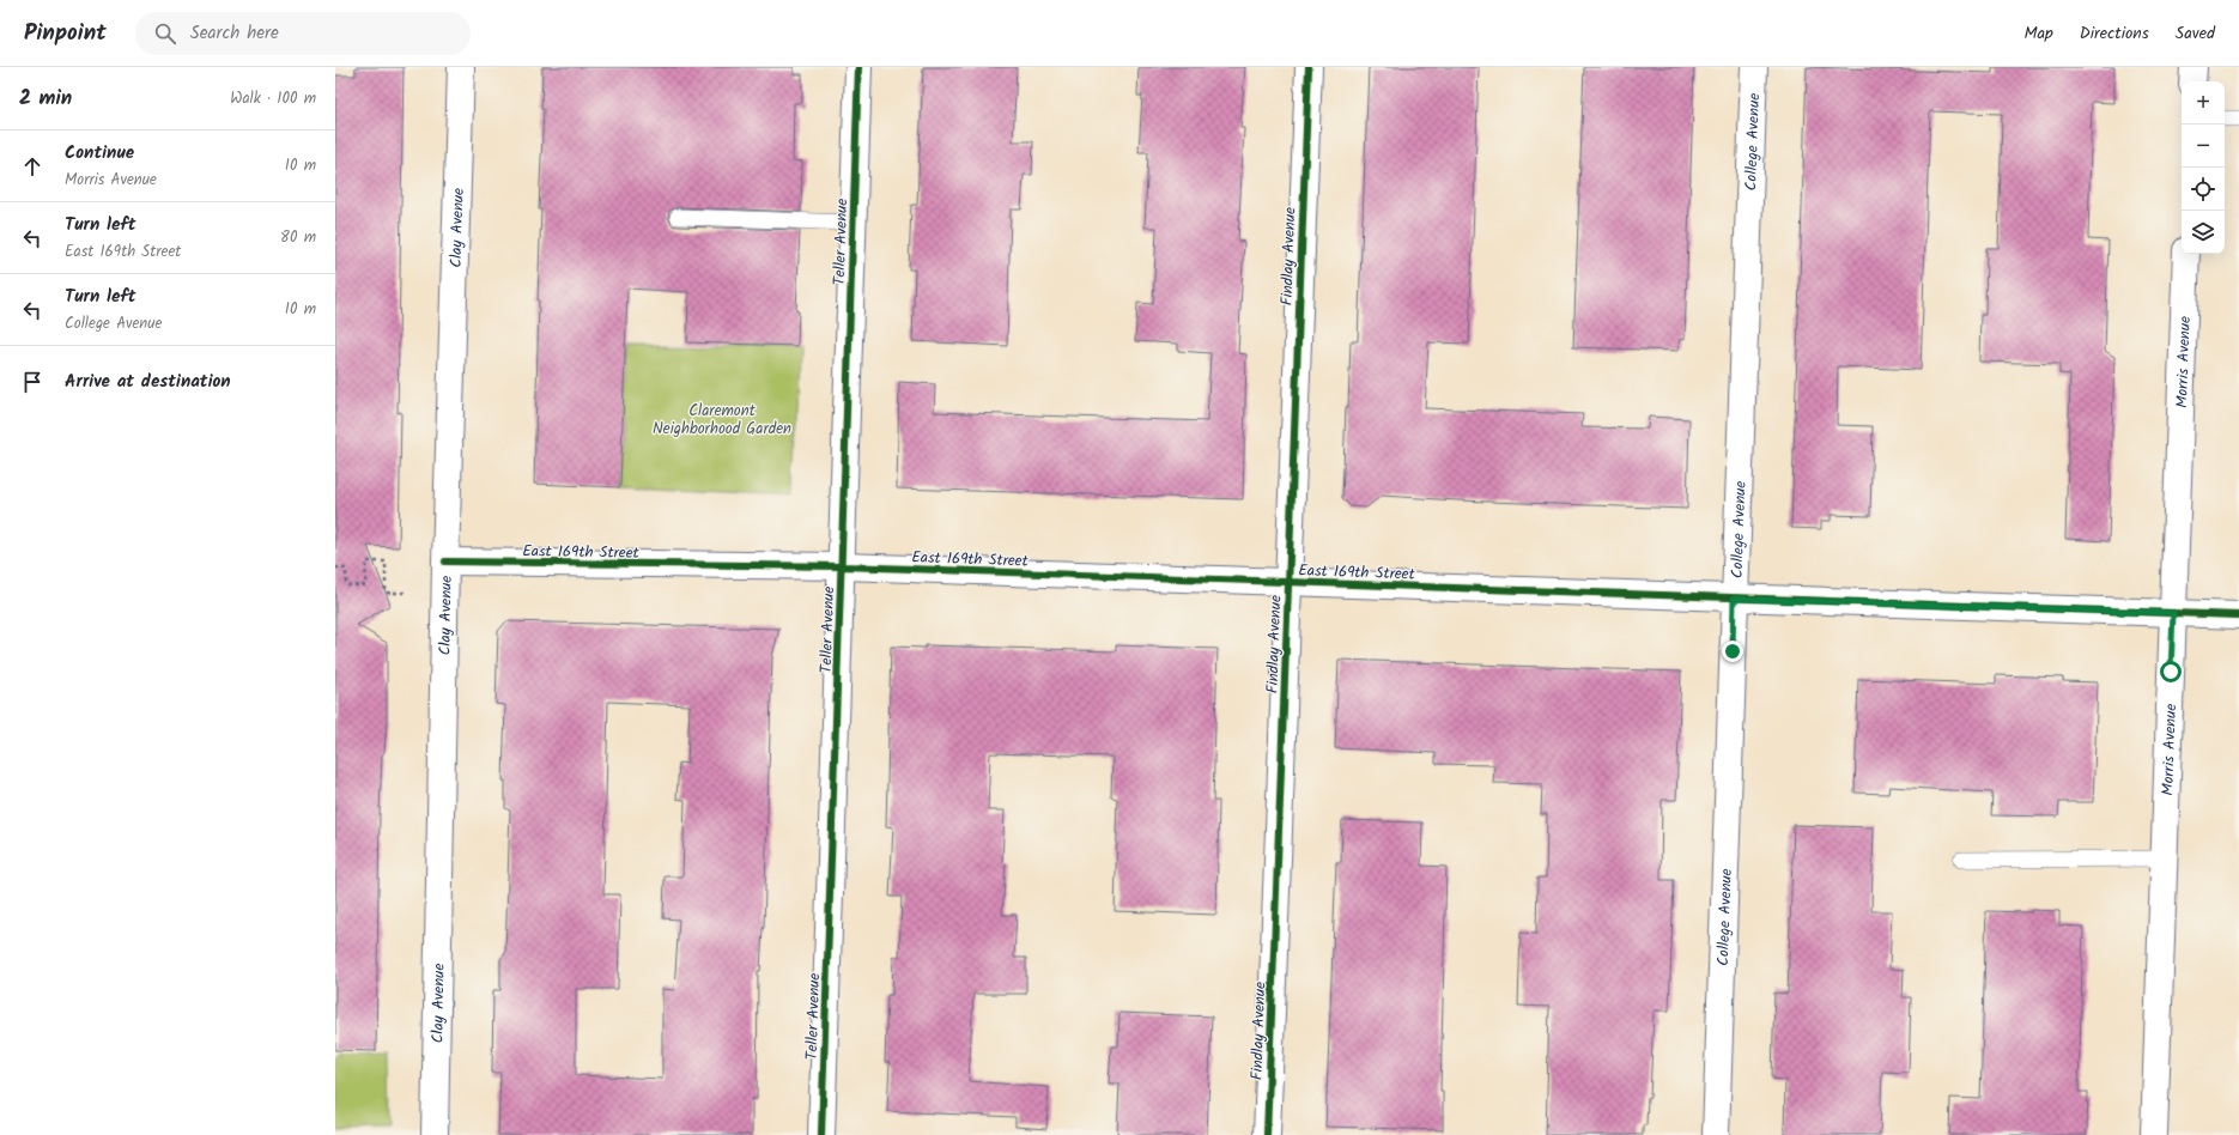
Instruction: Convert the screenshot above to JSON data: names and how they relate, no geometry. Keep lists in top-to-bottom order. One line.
{"streets":{"street":["College Avenue","Clay Avenue","Teller Avenue","Findlay Avenue","Morris Avenue","East 169th Street"]},"crossings":[["College Avenue","East 169th Street"],["Clay Avenue","East 169th Street"],["Teller Avenue","East 169th Street"],["Findlay Avenue","East 169th Street"],["Morris Avenue","East 169th Street"]],"parks":["Claremont Neighborhood Garden"],"page":{"header":"Pinpoint","search":"Search here","nav":["Map","Directions","Saved"],"heading":["2 min","Walk · 100 m"],"map_buttons":["+","−"],"list":[["Continue","Morris Avenue","10 m"],["Turn left","East 169th Street","80 m"],["Turn left","College Avenue","10 m"],"Arrive at destination"]}}
